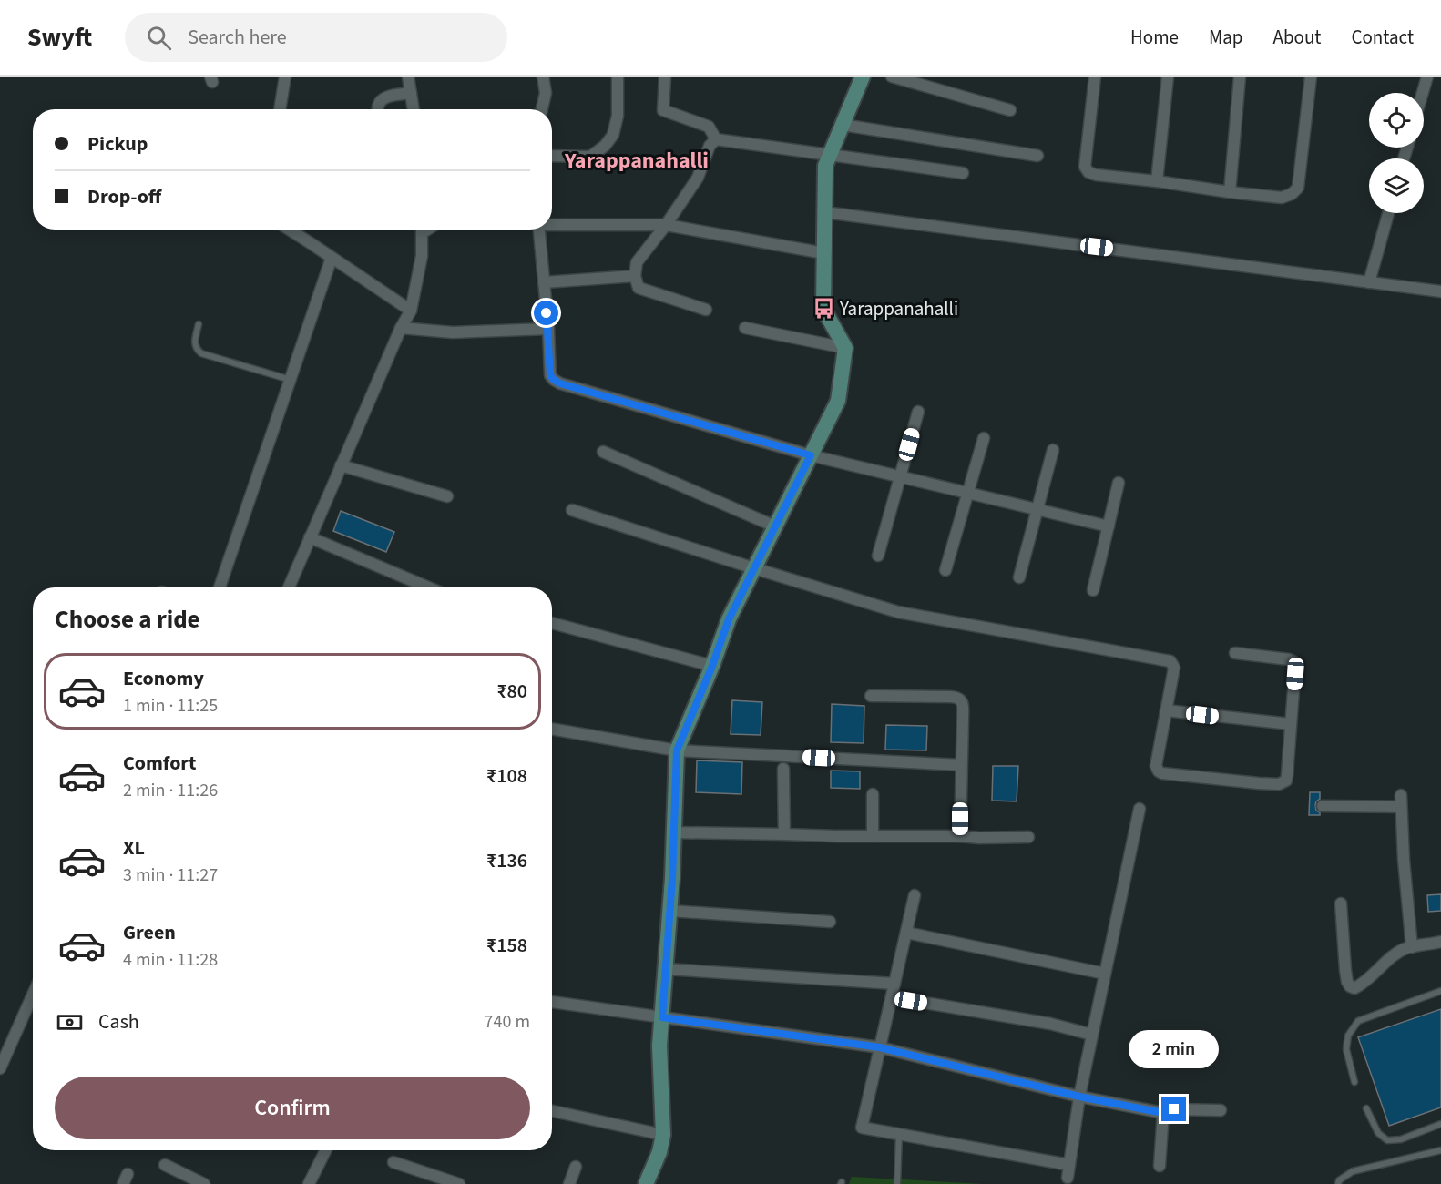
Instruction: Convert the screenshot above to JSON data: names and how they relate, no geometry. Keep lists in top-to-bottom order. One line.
{"districts":["Yarappanahalli"],"places":{"bus stop":["Yarappanahalli"]},"page":{"header":"Swyft","search":"Search here","nav":["Home","Map","About","Contact"],"banner":["Pickup","Drop-off"],"heading":"Choose a ride","list":[{"name":"Economy","note":"1 min · 11:25","value":"₹80"},{"name":"Comfort","note":"2 min · 11:26","value":"₹108"},{"name":"XL","note":"3 min · 11:27","value":"₹136"},{"name":"Green","note":"4 min · 11:28","value":"₹158"}],"pay":["Cash","740 m"],"bubble":"2 min","buttons":"Confirm"}}
